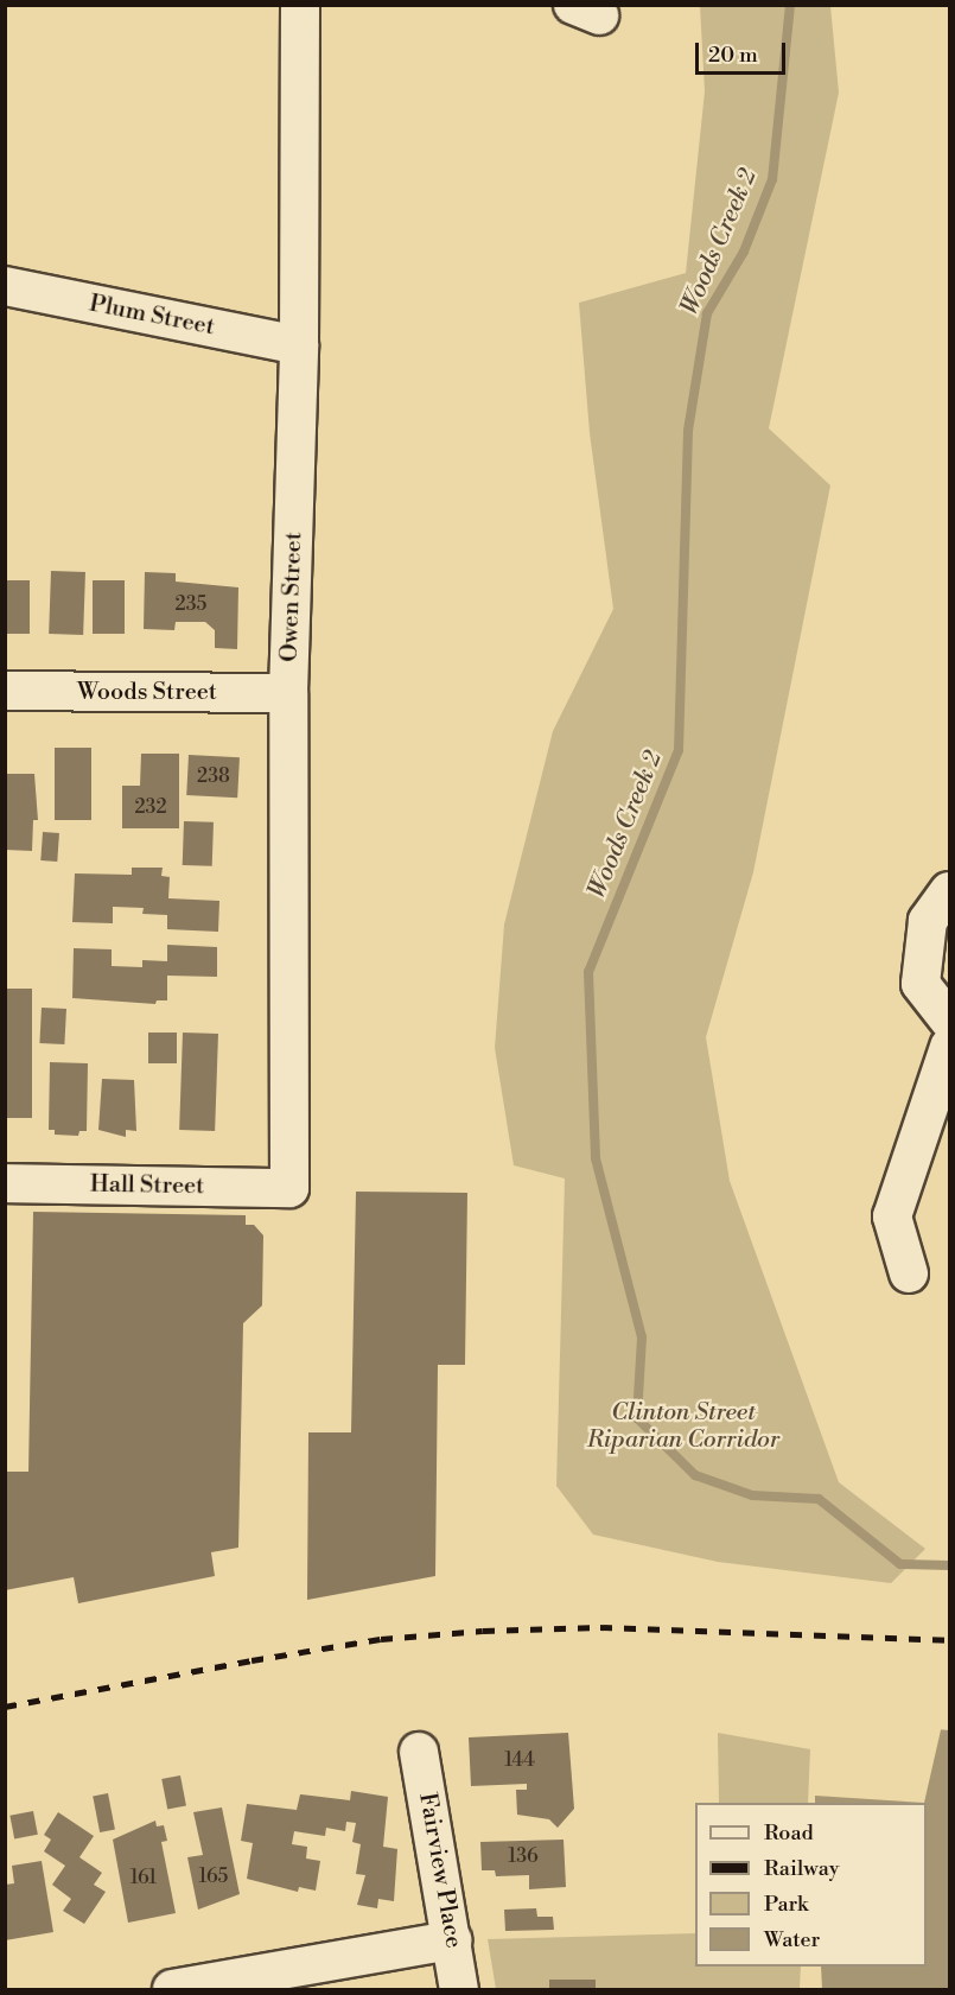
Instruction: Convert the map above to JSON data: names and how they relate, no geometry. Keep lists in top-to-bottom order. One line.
{"streets":{"street":["Plum Street","Owen Street","Woods Street","Hall Street","Fairview Place"]},"crossings":[["Plum Street","Owen Street"],["Owen Street","Woods Street"],["Owen Street","Hall Street"]],"water":["Woods Creek 2"],"parks":["Clinton Street Riparian Corridor"],"house_numbers":["235","238","232","144","136","165","161"],"legend":["Road","Railway","Park","Water"],"scale_bar":"20 m"}
